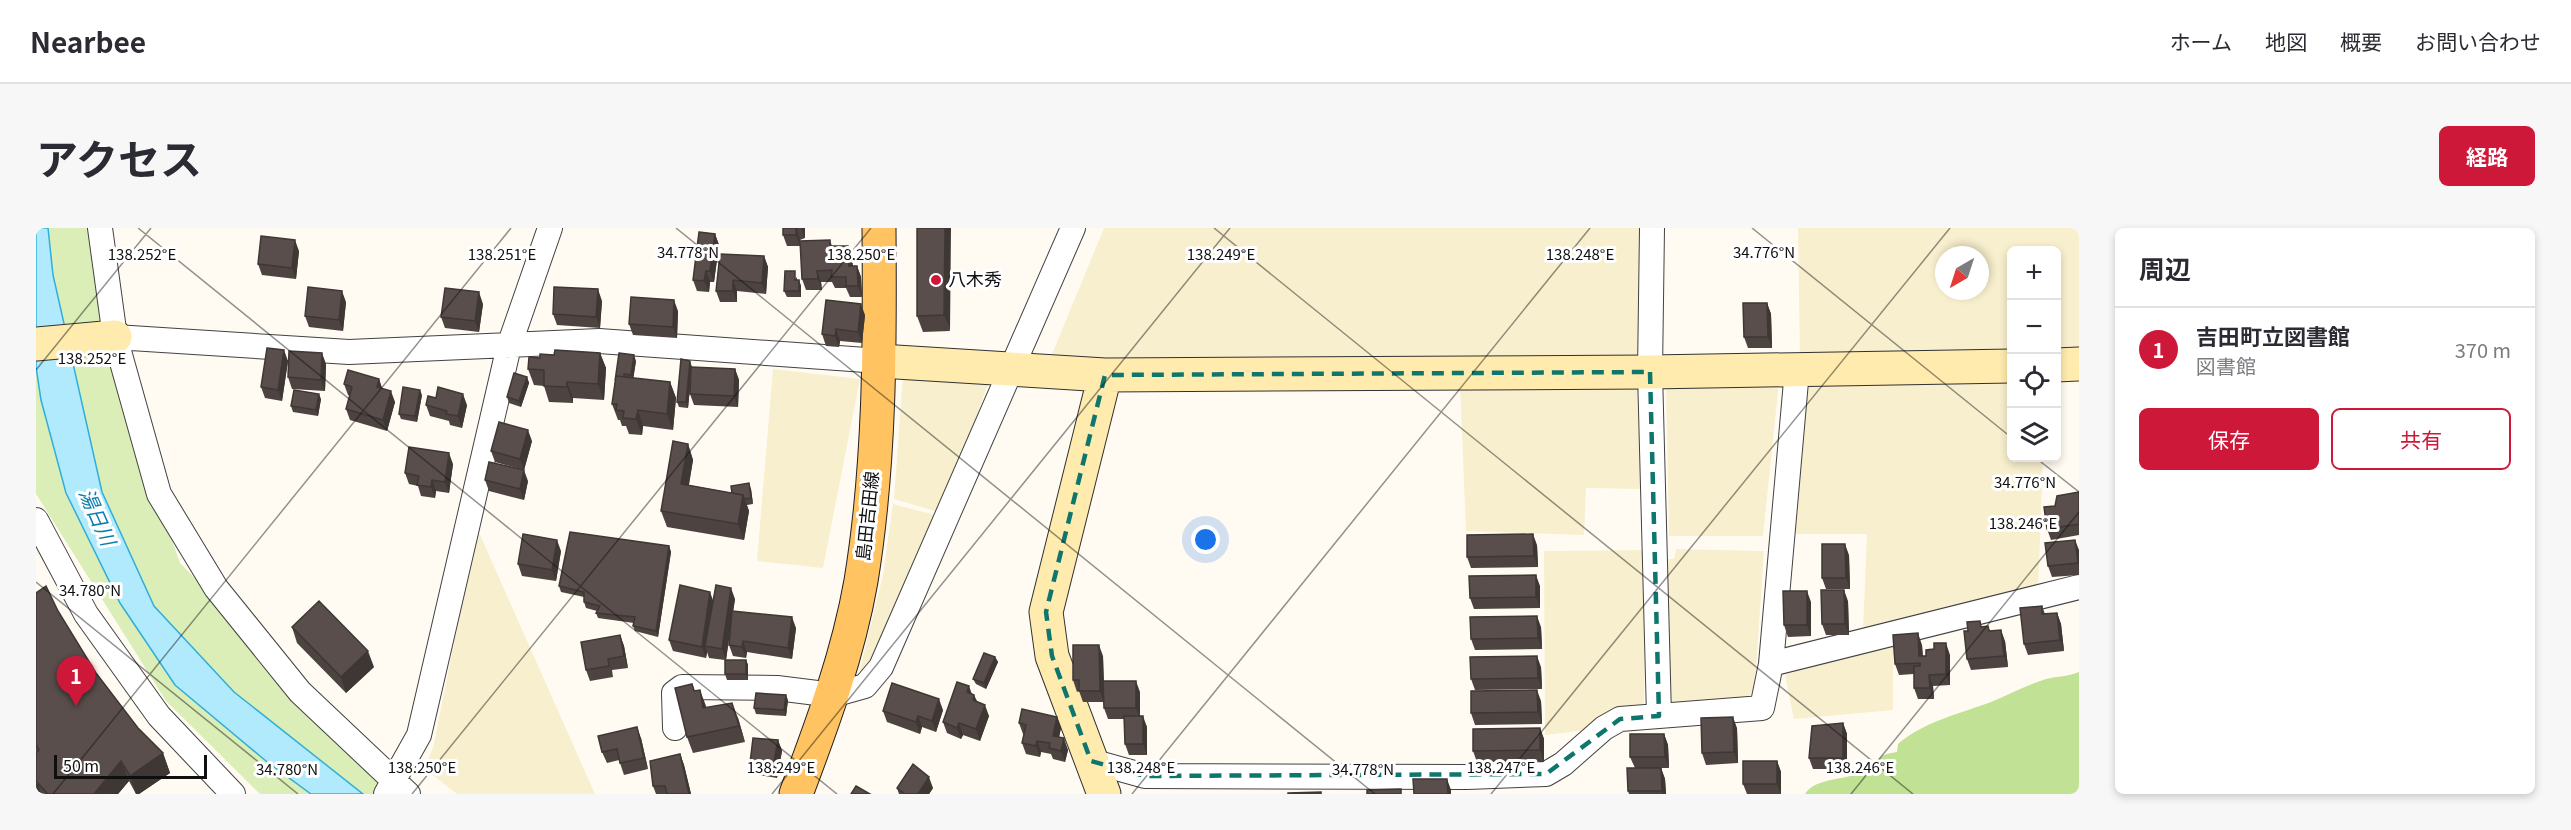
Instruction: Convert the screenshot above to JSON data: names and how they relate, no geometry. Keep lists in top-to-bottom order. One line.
{"streets":{"main road":["島田吉田線"]},"water":["湯日川"],"places":["八木秀"],"scale_bar":"50 m","north":"bottom left","page":{"header":"Nearbee","nav":["ホーム","地図","概要","お問い合わせ"],"title":"アクセス","buttons":["経路",["保存","共有"]],"heading":"周辺","map_buttons":["+","−"],"list":[{"mark":"1","name":"吉田町立図書館","note":"図書館","value":"370 m"}],"pins":"1","scale":"50 m"},"coordinates":["34.778°N","34.776°N","138.252°E","138.251°E","138.250°E","138.249°E","138.248°E","138.246°E","34.780°N","138.247°E"]}
